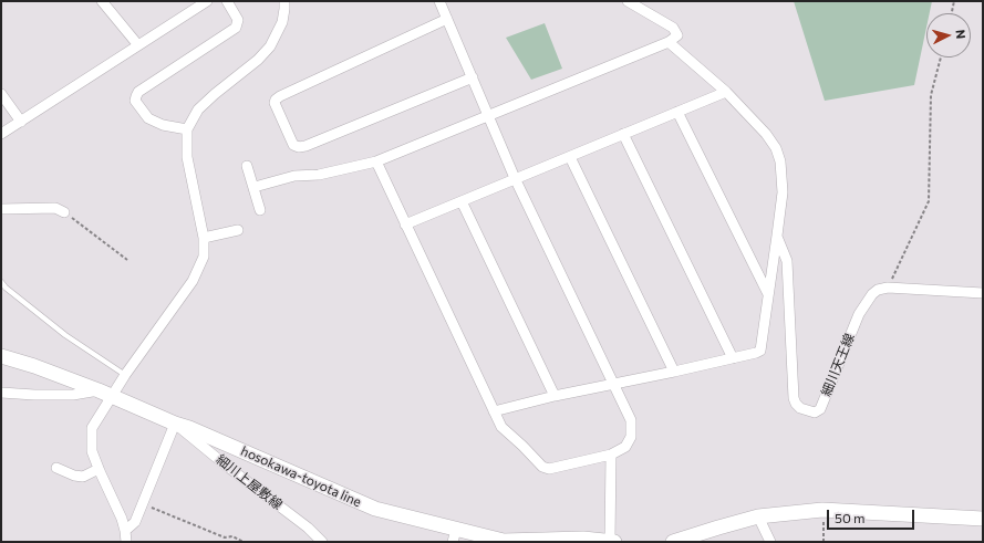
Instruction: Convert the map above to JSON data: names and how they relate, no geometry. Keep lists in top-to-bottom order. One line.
{"streets":{"main road":["hosokawa-toyota line"],"street":["細川天王線","細川上屋敷線"]},"crossings":[["hosokawa-toyota line","細川上屋敷線"]],"scale_bar":"50 m","north":"right"}
